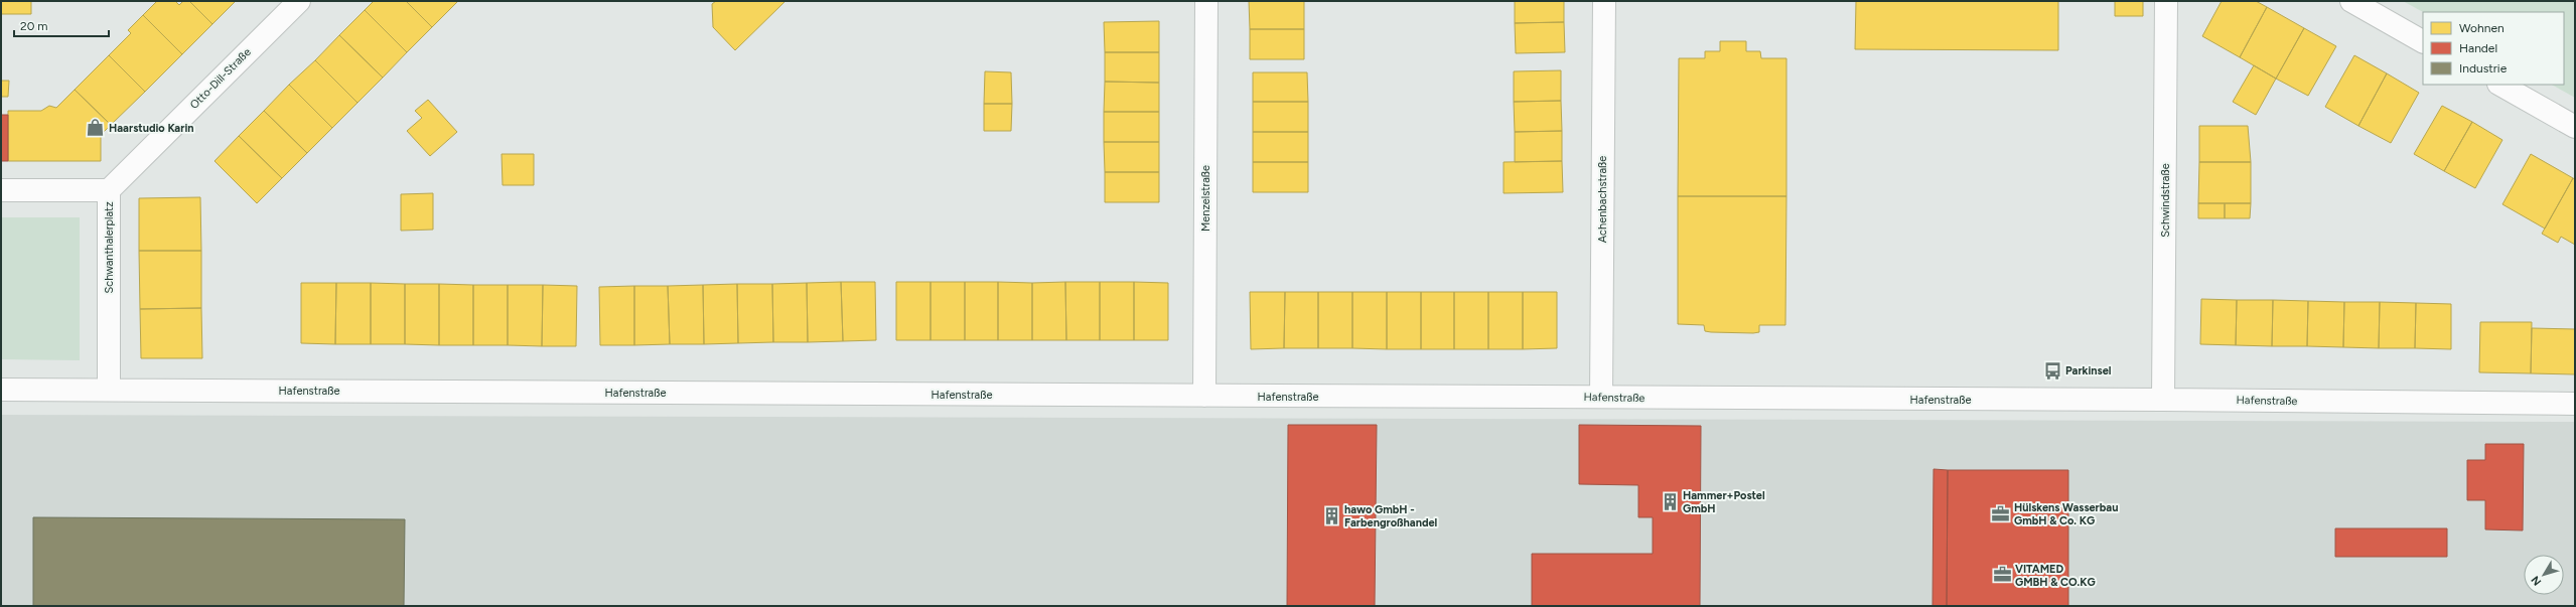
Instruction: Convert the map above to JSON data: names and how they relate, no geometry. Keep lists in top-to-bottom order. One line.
{"streets":{"street":["Otto-Dill-Straße","Menzelstraße","Achenbachstraße","Schwindstraße","Schwanthalerplatz","Hafenstraße"]},"crossings":[["Otto-Dill-Straße","Schwanthalerplatz"],["Menzelstraße","Hafenstraße"],["Achenbachstraße","Hafenstraße"],["Schwindstraße","Hafenstraße"],["Schwanthalerplatz","Hafenstraße"]],"places":{"shop":["Haarstudio Karin"],"bus stop":["Parkinsel"],"building":["Hammer+Postel GmbH","hawo GmbH - Farbengroßhandel"],"office":["Hülskens Wasserbau GmbH & Co. KG","VITAMED GMBH & CO.KG"]},"legend":["Wohnen","Handel","Industrie"],"scale_bar":"20 m","north":"bottom left"}
